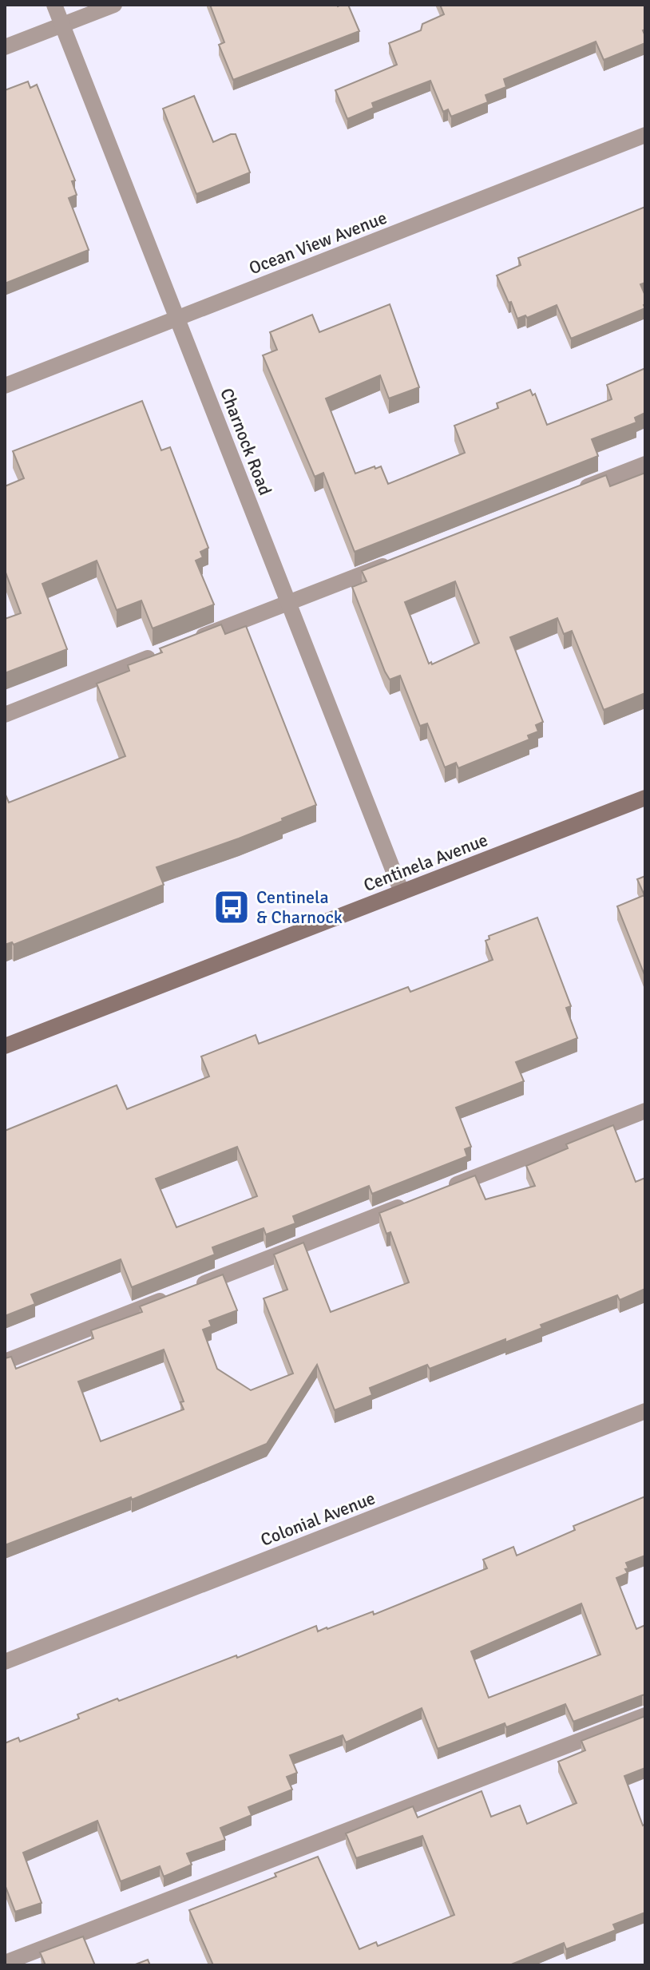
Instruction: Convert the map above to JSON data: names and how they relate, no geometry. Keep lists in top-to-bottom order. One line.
{"streets":{"main road":["Centinela Avenue"],"street":["Ocean View Avenue","Charnock Road","Colonial Avenue"]},"crossings":[["Ocean View Avenue","Charnock Road"],["Charnock Road","Centinela Avenue"]],"places":{"bus stop":["Centinela & Charnock"]}}
